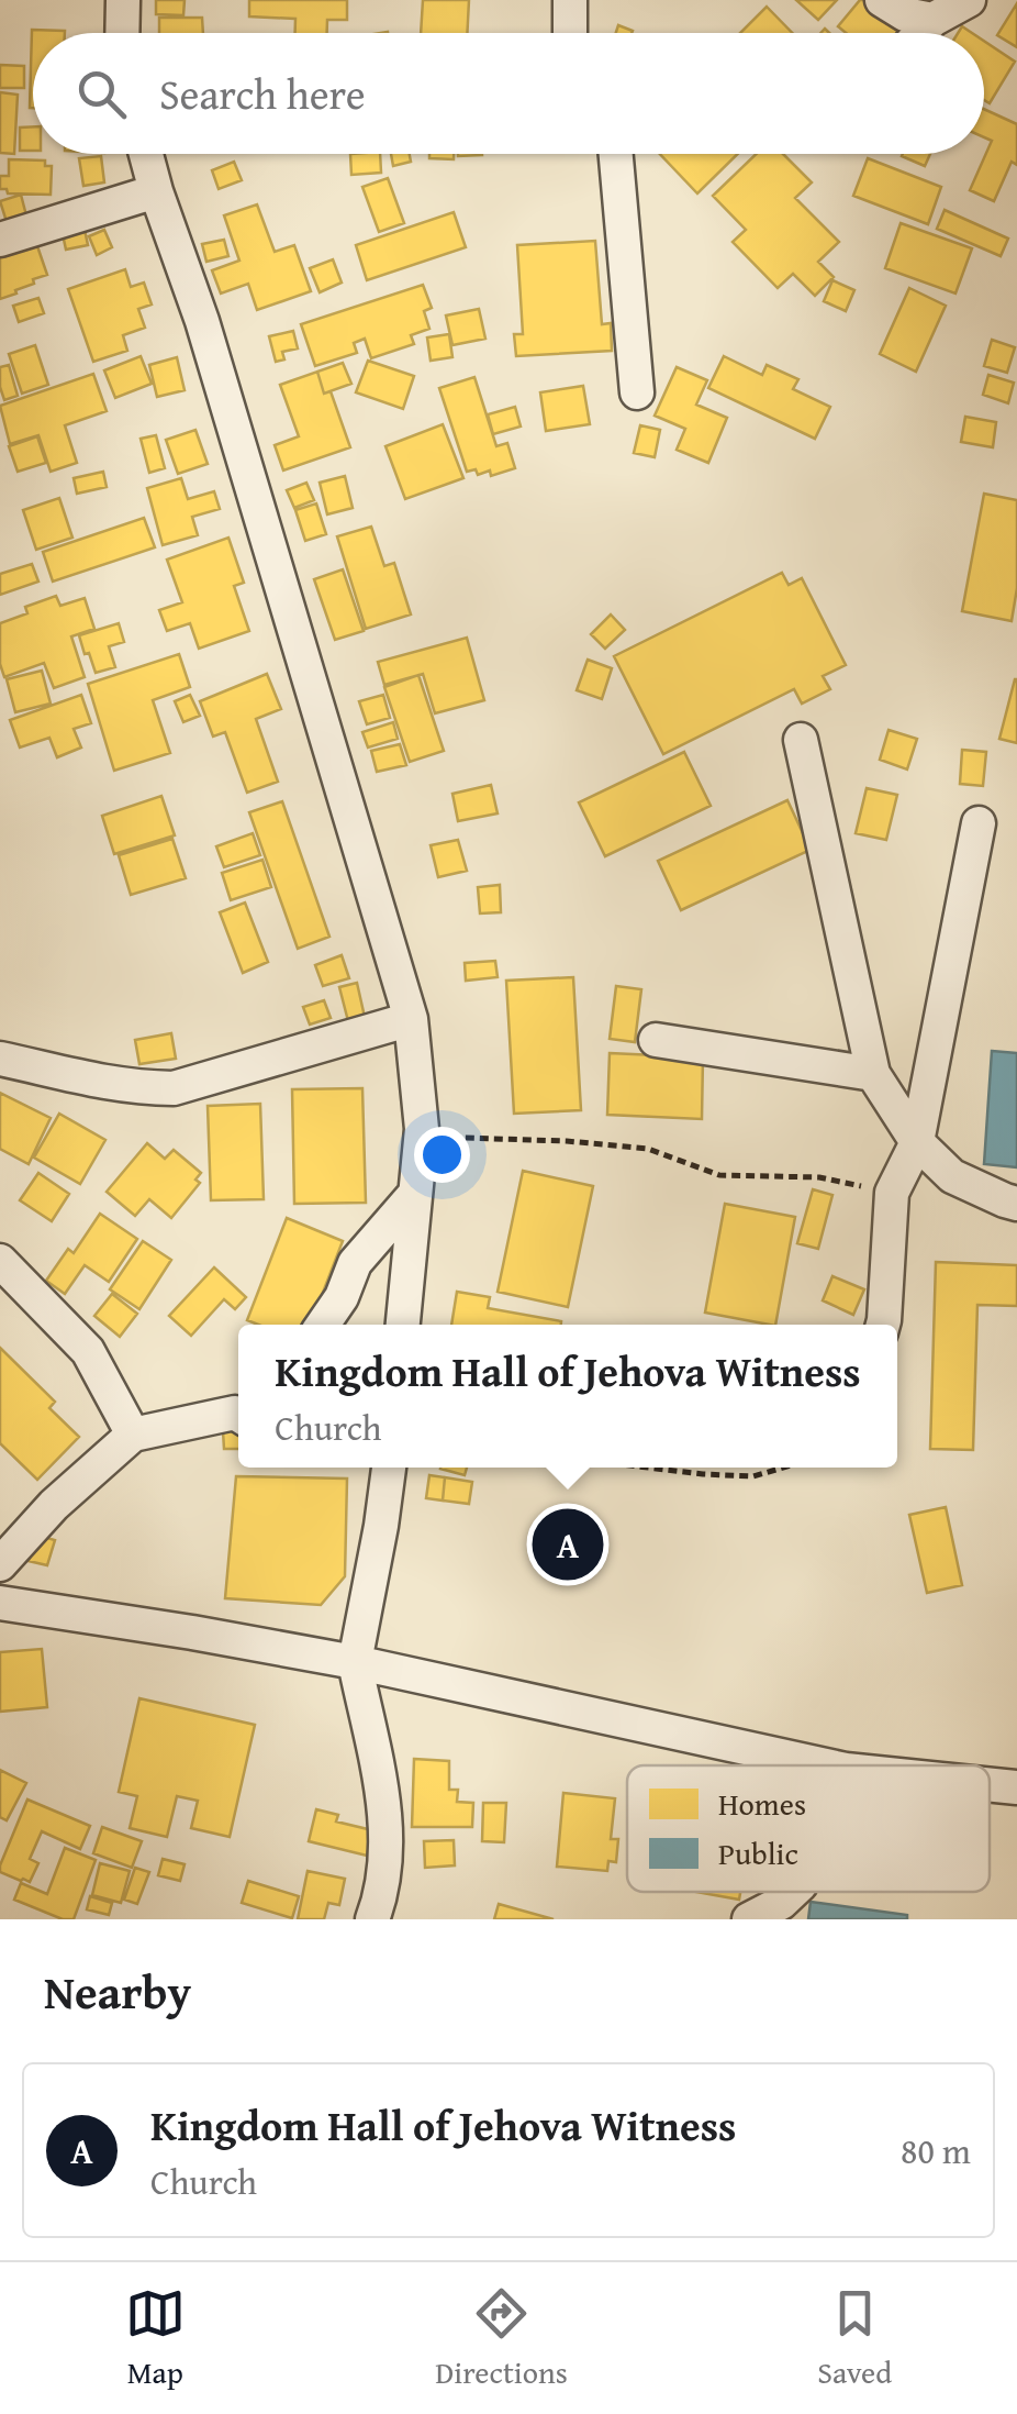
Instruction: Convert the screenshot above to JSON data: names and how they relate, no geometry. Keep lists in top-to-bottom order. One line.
{"legend":["Homes","Public"],"page":{"search":"Search here","popup":["Kingdom Hall of Jehova Witness","Church"],"pins":"A","heading":"Nearby","list":[{"mark":"A","name":"Kingdom Hall of Jehova Witness","note":"Church","value":"80 m"}],"nav":["Map","Directions","Saved"]}}
